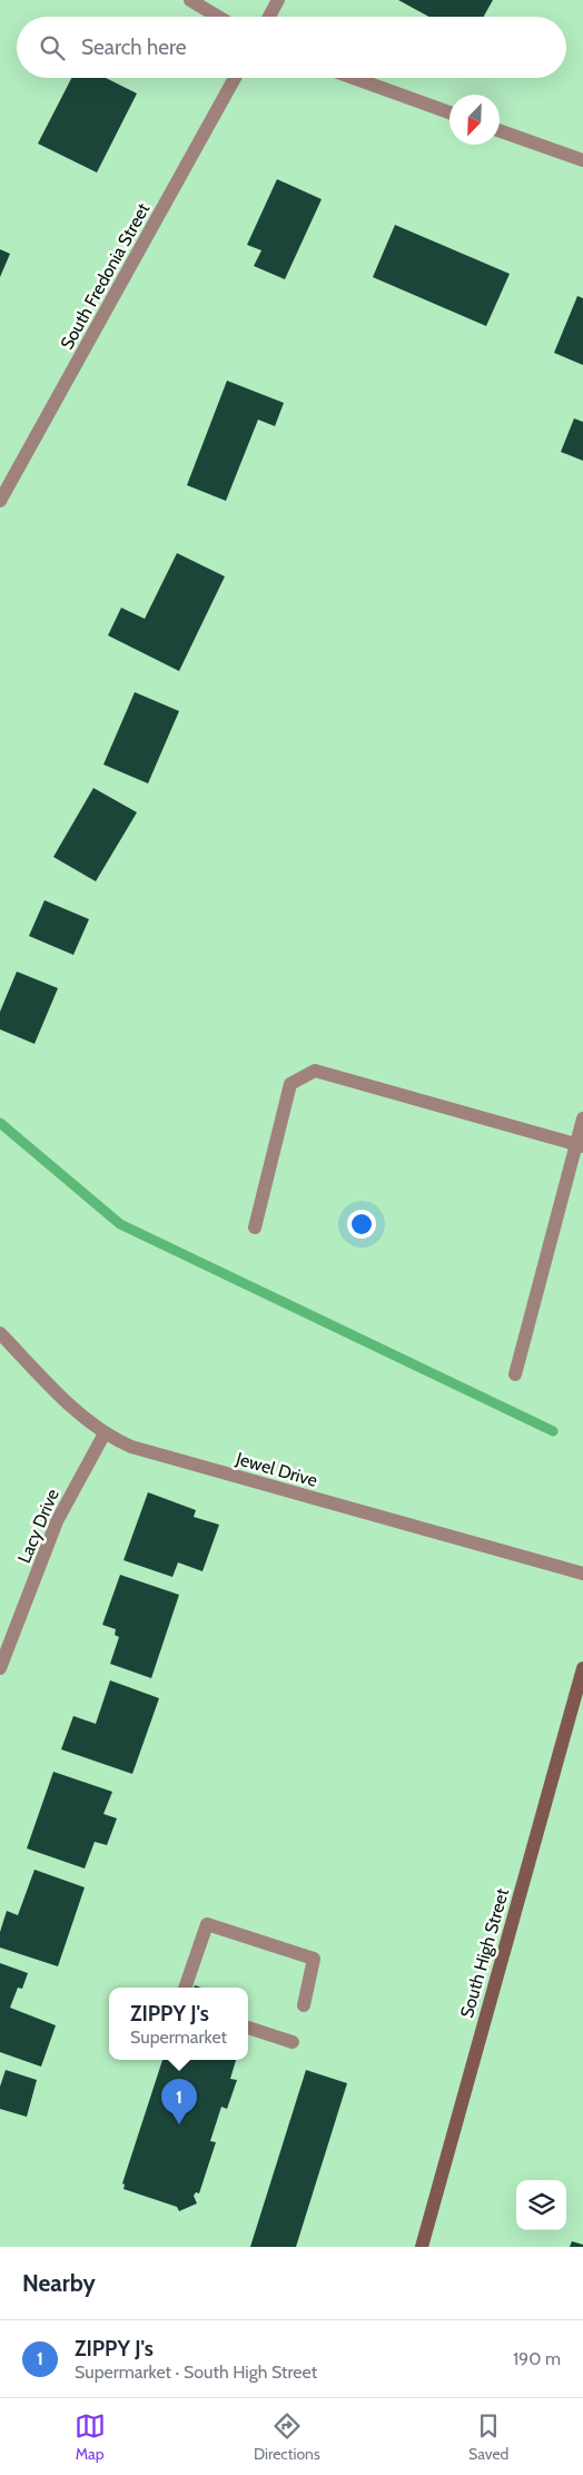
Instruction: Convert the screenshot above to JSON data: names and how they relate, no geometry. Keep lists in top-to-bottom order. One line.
{"streets":{"main road":["South High Street"],"street":["South Fredonia Street","Jewel Drive","Lacy Drive"]},"crossings":[["Jewel Drive","Lacy Drive"]],"north":"bottom left","page":{"search":"Search here","popup":["ZIPPY J's","Supermarket"],"pins":"1","heading":"Nearby","list":[{"mark":"1","name":"ZIPPY J's","note":"Supermarket · South High Street","value":"190 m"}],"nav":["Map","Directions","Saved"]}}
